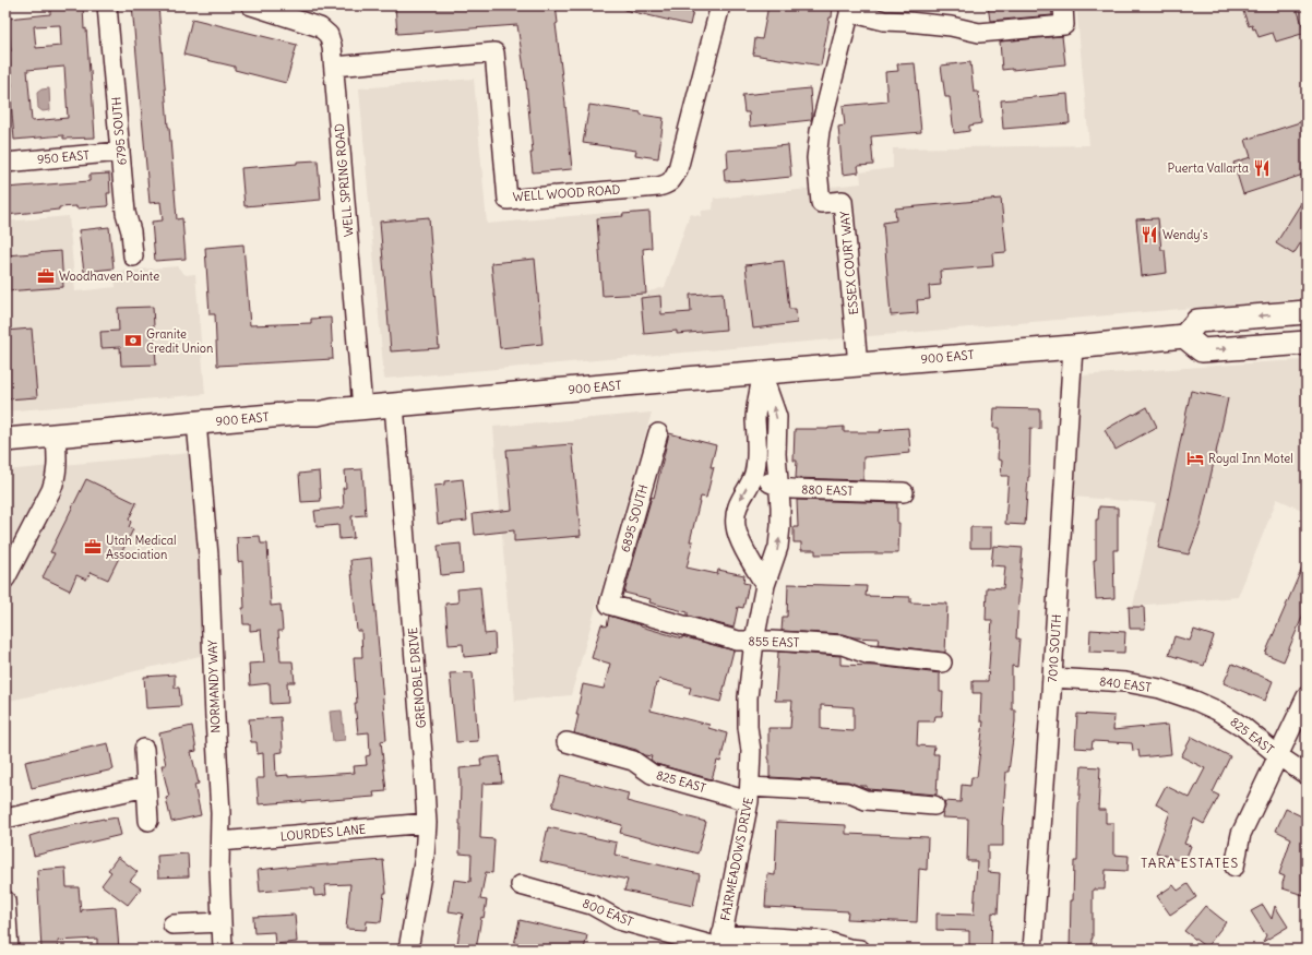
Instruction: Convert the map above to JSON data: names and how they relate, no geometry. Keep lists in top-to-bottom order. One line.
{"streets":{"main road":["900 EAST"],"street":["6795 SOUTH","950 EAST","WELL SPRING ROAD","WELL WOOD ROAD","ESSEX COURT WAY","880 EAST","6895 SOUTH","855 EAST","7010 SOUTH","GRENOBLE DRIVE","840 EAST","NORMANDY WAY","825 EAST","LOURDES LANE","FAIRMEADOWS DRIVE","800 EAST"]},"crossings":[["6795 SOUTH","950 EAST"],["WELL SPRING ROAD","WELL WOOD ROAD"],["WELL SPRING ROAD","900 EAST"],["ESSEX COURT WAY","900 EAST"],["900 EAST","7010 SOUTH"],["900 EAST","GRENOBLE DRIVE"],["900 EAST","NORMANDY WAY"],["900 EAST","FAIRMEADOWS DRIVE"],["880 EAST","FAIRMEADOWS DRIVE"],["6895 SOUTH","855 EAST"],["855 EAST","FAIRMEADOWS DRIVE"],["7010 SOUTH","840 EAST"],["GRENOBLE DRIVE","LOURDES LANE"],["840 EAST","825 EAST"],["NORMANDY WAY","LOURDES LANE"],["825 EAST","FAIRMEADOWS DRIVE"],["FAIRMEADOWS DRIVE","800 EAST"]],"districts":["TARA ESTATES"],"places":{"restaurant":["Puerta Vallarta","Wendy's"],"office":["Woodhaven Pointe","Utah Medical Association"],"bank":["Granite Credit Union"],"hotel":["Royal Inn Motel"]}}
